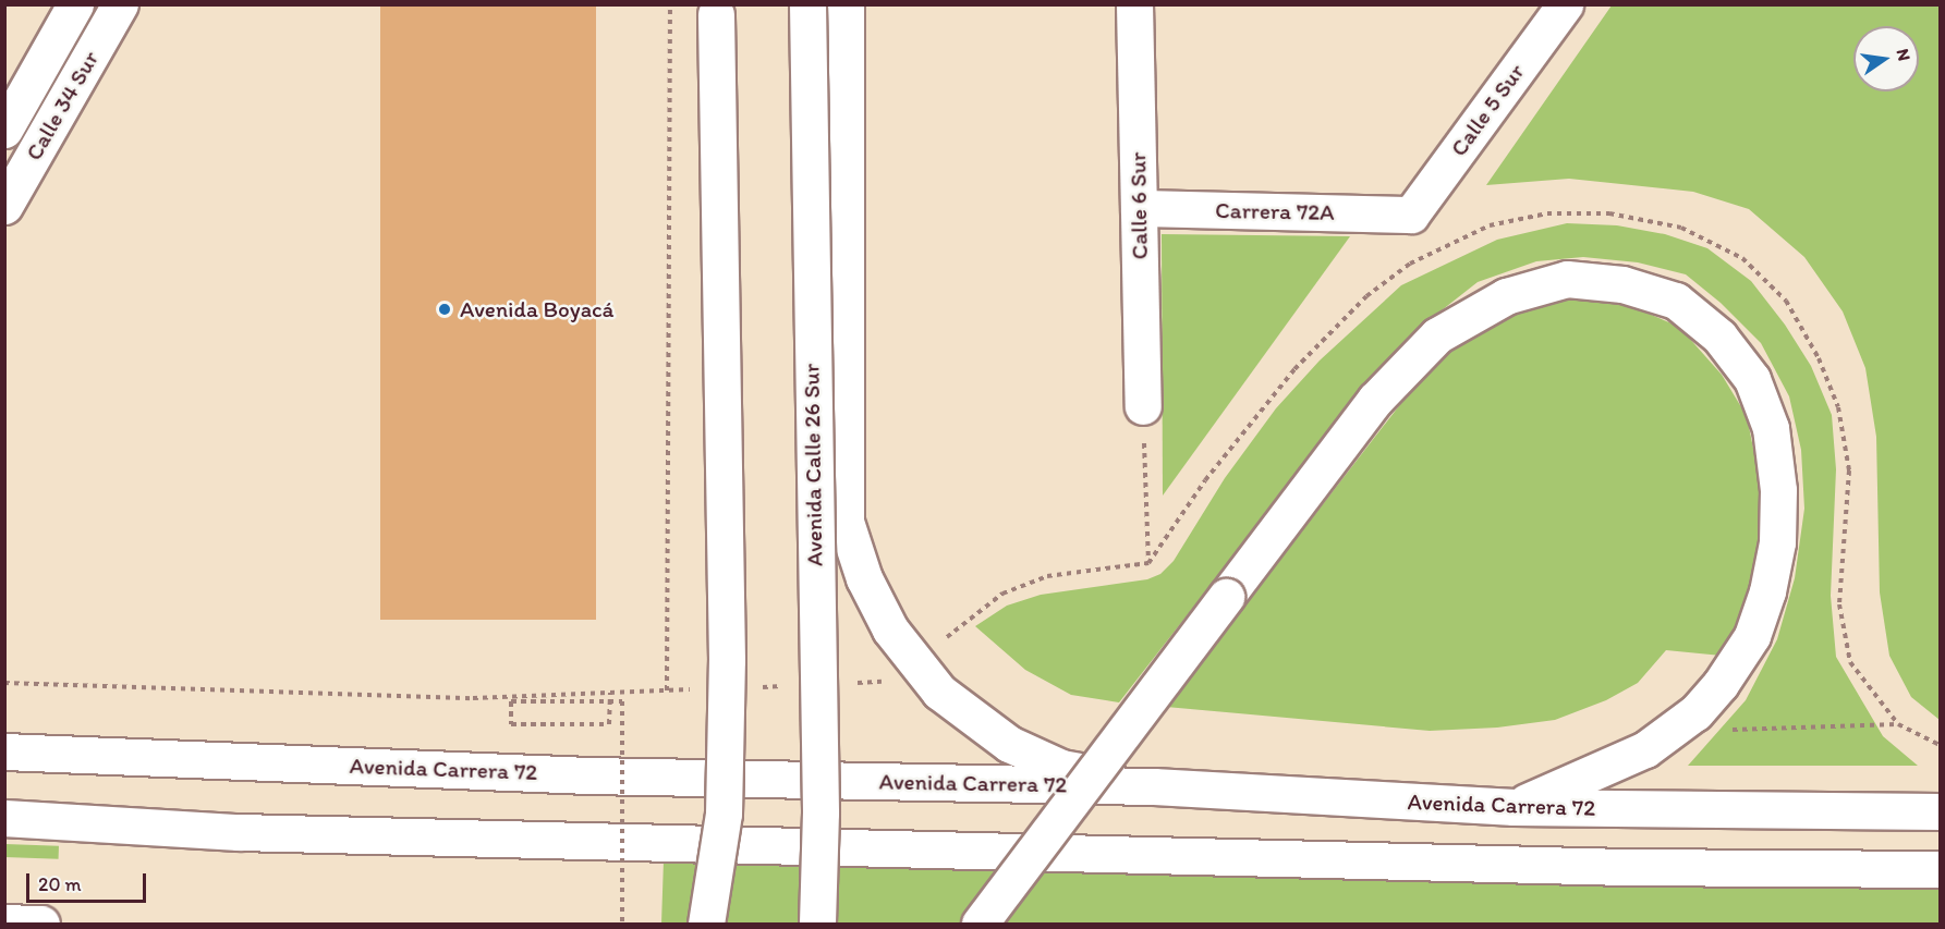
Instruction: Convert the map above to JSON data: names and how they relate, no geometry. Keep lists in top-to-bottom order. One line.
{"streets":{"main road":["Calle 34 Sur","Calle 5 Sur","Calle 6 Sur","Carrera 72A","Avenida Calle 26 Sur","Avenida Carrera 72"]},"crossings":[["Calle 5 Sur","Carrera 72A"],["Calle 6 Sur","Carrera 72A"]],"places":["Avenida Boyacá"],"scale_bar":"20 m","north":"right"}
